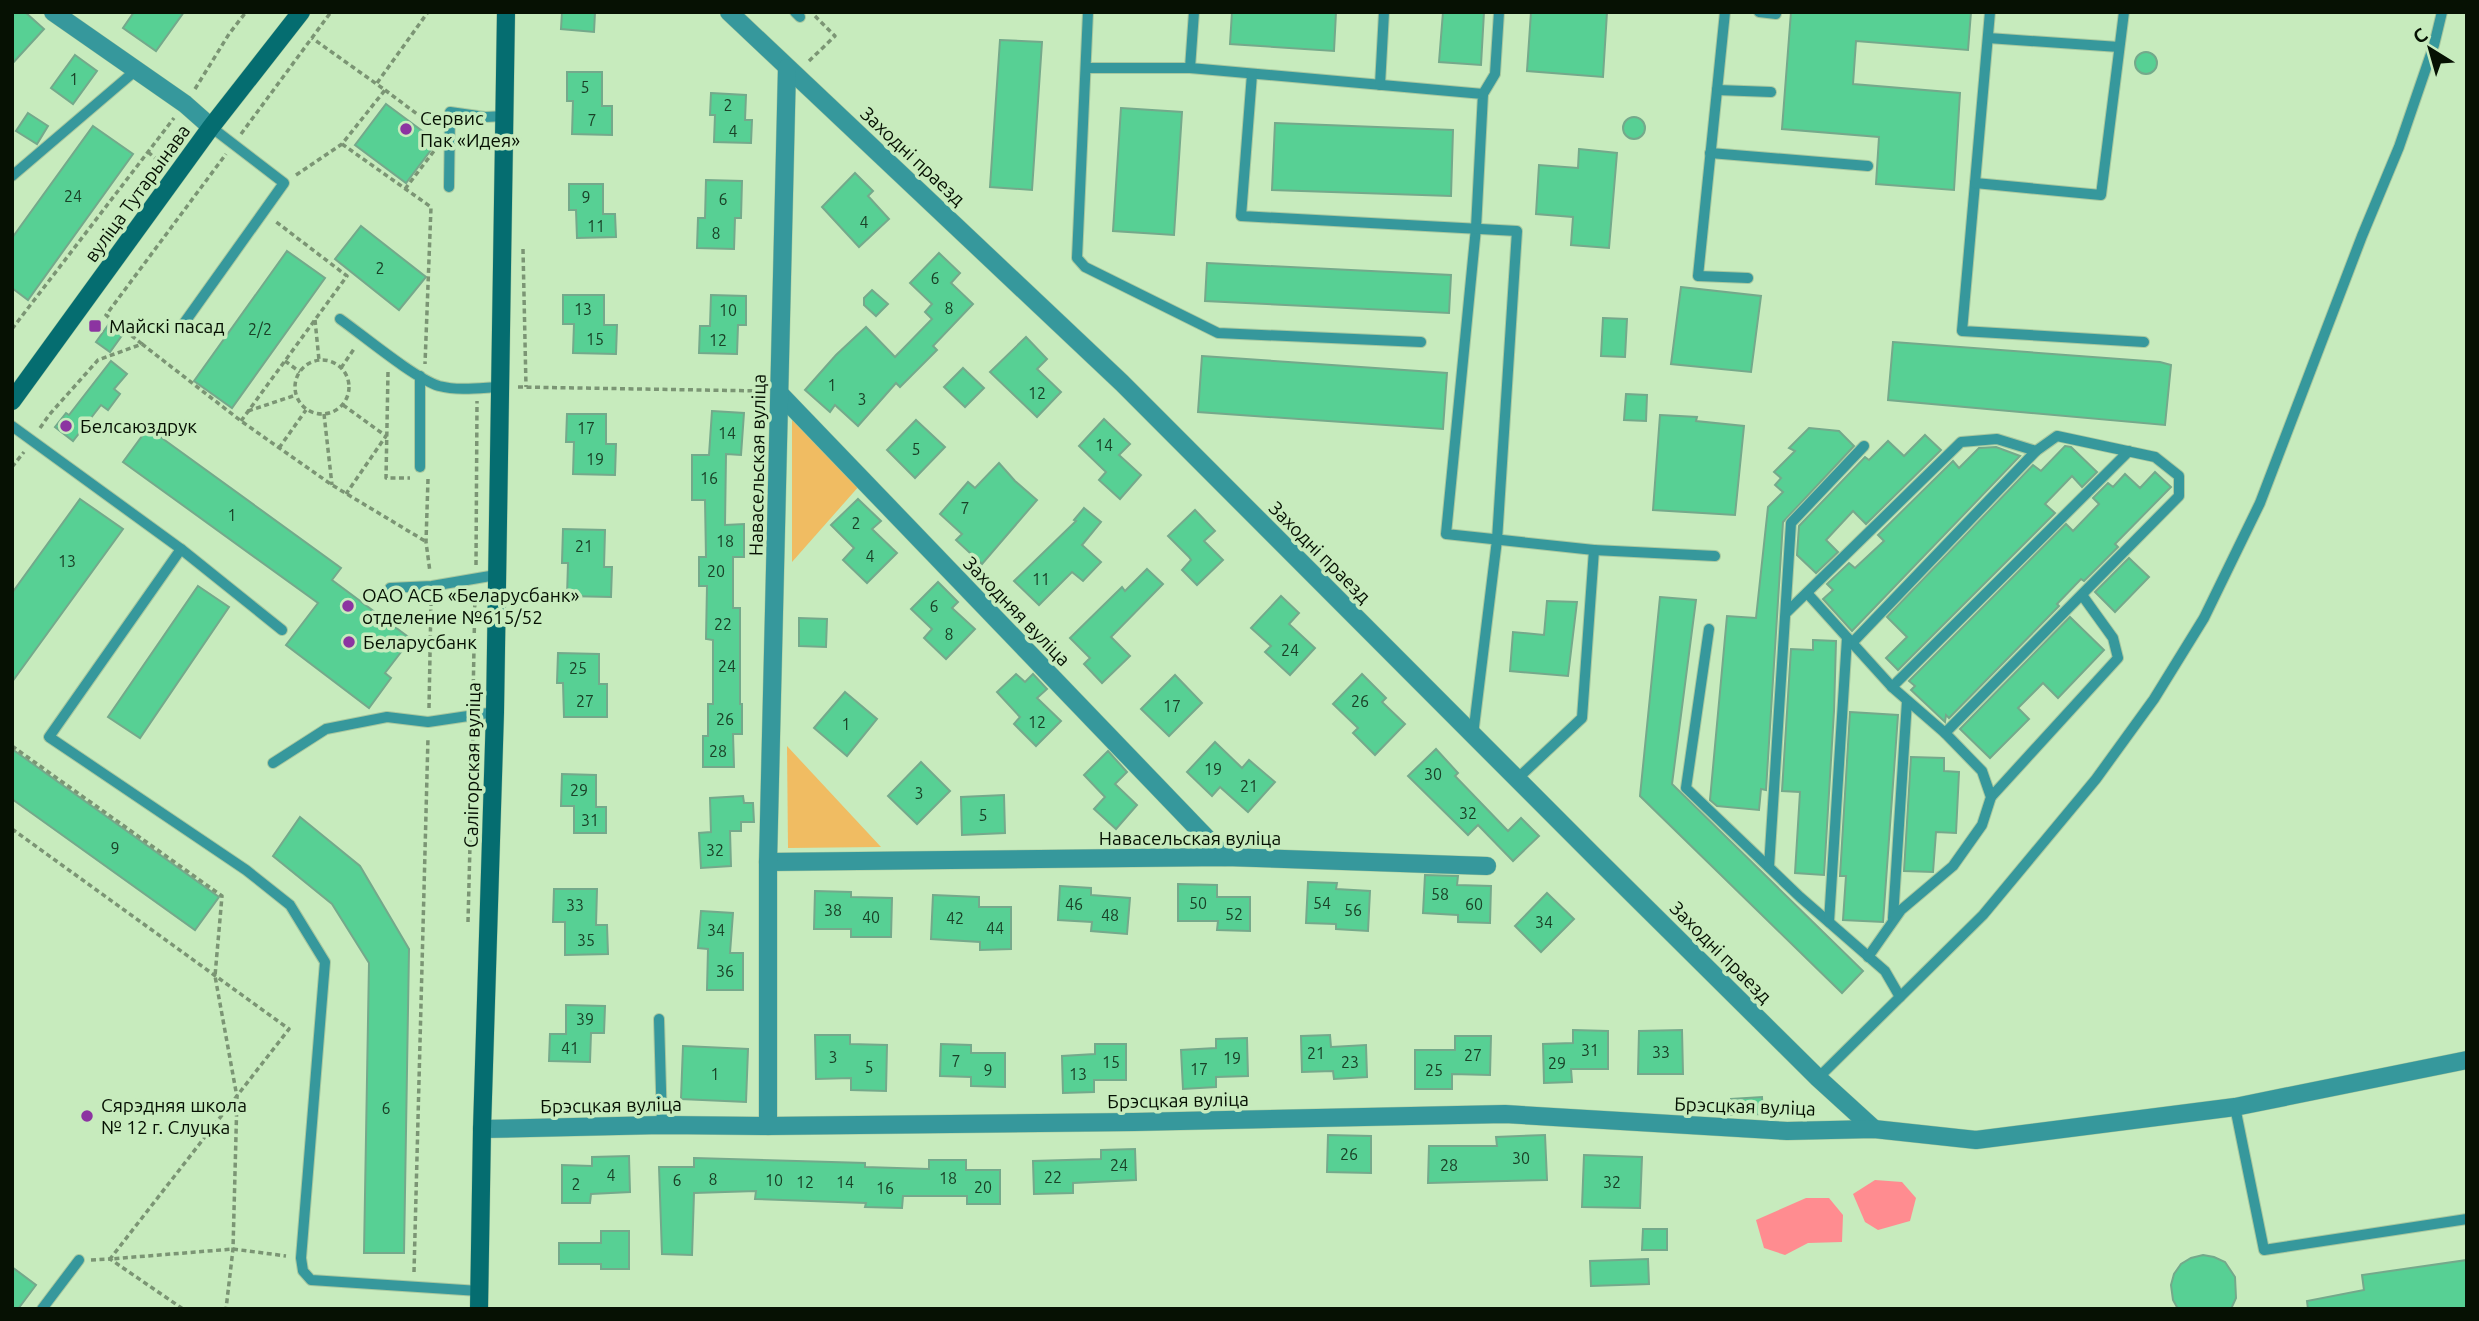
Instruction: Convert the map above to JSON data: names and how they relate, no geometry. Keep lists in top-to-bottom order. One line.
{"streets":{"main road":["вуліца Тутарынава","Салігорская вуліца"],"street":["Заходні праезд","Навасельская вуліца","Заходняя вуліца","Брэсцкая вуліца"]},"crossings":[["Заходні праезд","Навасельская вуліца"],["Заходні праезд","Брэсцкая вуліца"],["Навасельская вуліца","Заходняя вуліца"],["Навасельская вуліца","Брэсцкая вуліца"],["Салігорская вуліца","Брэсцкая вуліца"]],"places":{"other":["Сервис Пак «Идея»","Белсаюздрук","ОАО АСБ «Беларусбанк» отделение №615/52","Беларусбанк","Сярэдняя школа № 12 г. Слуцка"],"transit":["Майскі пасад"]},"house_numbers":["1","5","2","7","4","24","9","6","4","11","8","2","6","8","13","10","2/2","15","12","1","12","3","17","14","14","5","19","16","7","1","2","18","21","4","13","20","11","6","22","8","24","24","25","27","26","17","26","12","1","28","19","30","21","29","3","32","5","31","9","32","58","50","54","46","60","33","38","56","52","48","40","42","34","44","34","35","36","39","41","31","33","21","27","3","19","7","15","23","29","5","17","9","25","1","13","6","26","30","24","28","4","22","18","8","6","10","12","14","32","2","20","16"],"north":"top left"}
